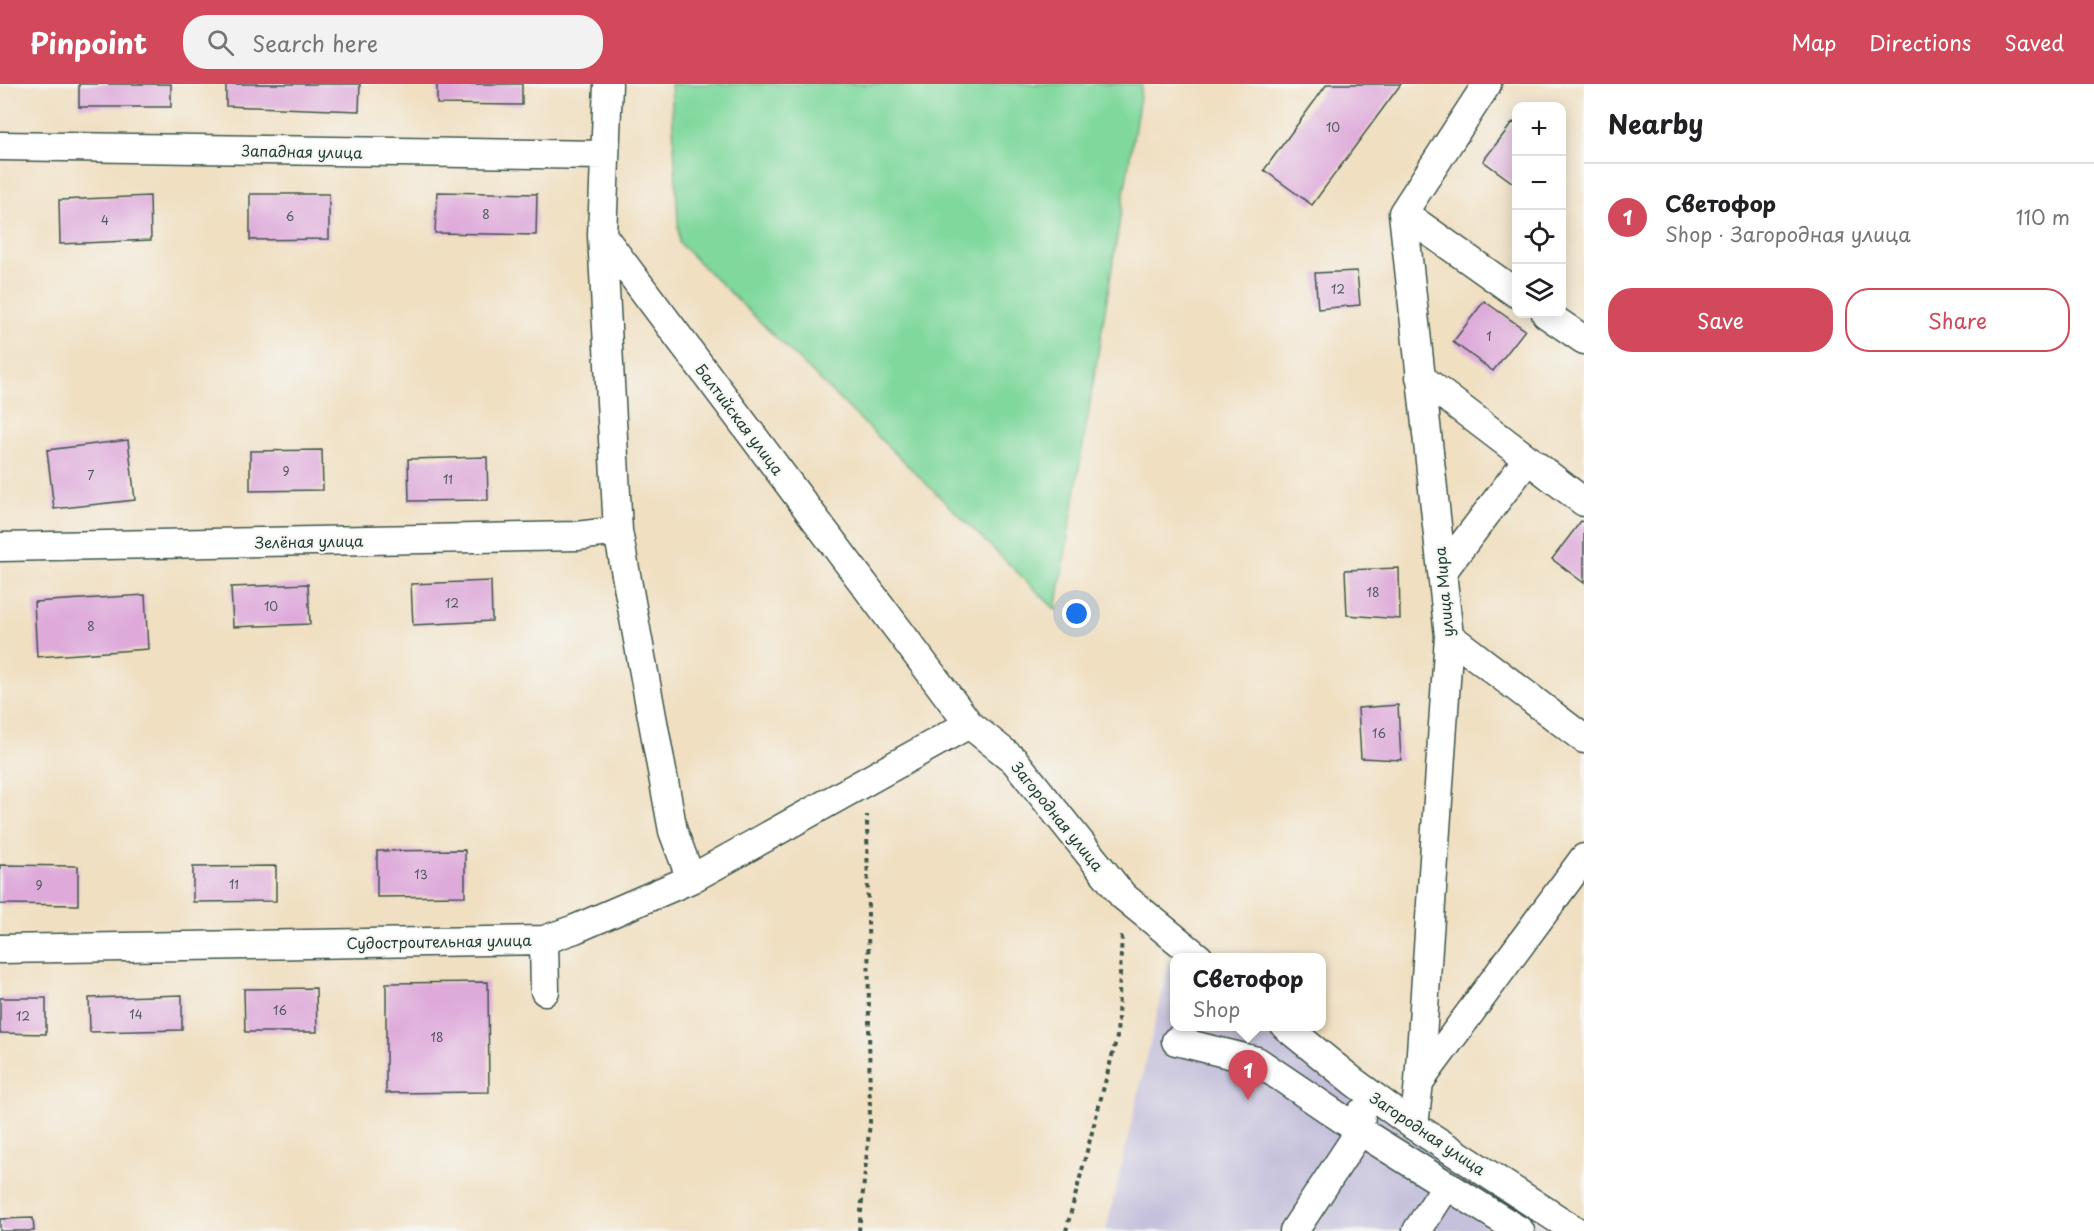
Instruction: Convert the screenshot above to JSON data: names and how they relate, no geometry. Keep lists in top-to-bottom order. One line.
{"streets":{"street":["Западная улица","Балтийская улица","Зелёная улица","улица Мира","Загородная улица","Судостроительная улица"]},"crossings":[["Балтийская улица","Загородная улица"],["Балтийская улица","Судостроительная улица"],["улица Мира","Загородная улица"],["Загородная улица","Судостроительная улица"]],"house_numbers":["10","8","6","4","12","1","9","7","11","18","12","10","8","16","13","11","9","16","14","12","18"],"page":{"header":"Pinpoint","search":"Search here","nav":["Map","Directions","Saved"],"heading":"Nearby","map_buttons":["+","−"],"list":[{"mark":"1","name":"Светофор","note":"Shop · Загородная улица","value":"110 m"}],"buttons":["Save","Share"],"popup":["Светофор","Shop"],"pins":"1"}}
